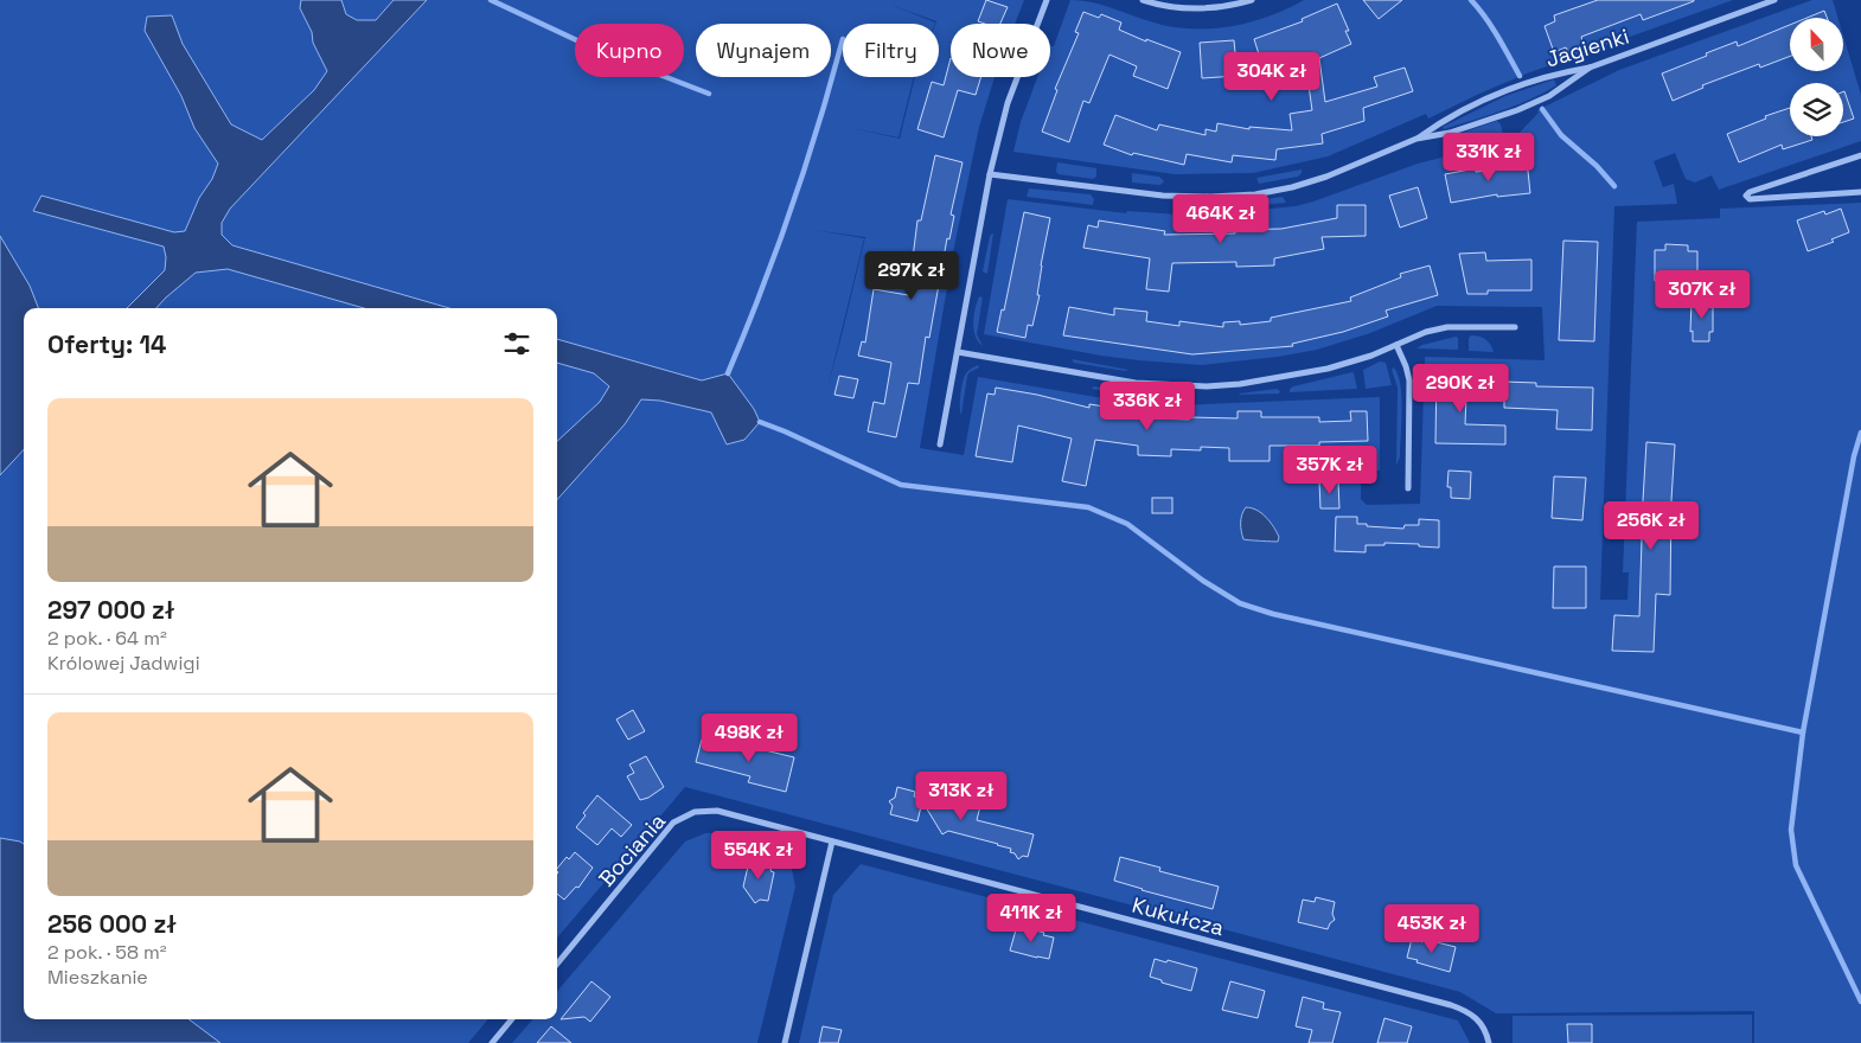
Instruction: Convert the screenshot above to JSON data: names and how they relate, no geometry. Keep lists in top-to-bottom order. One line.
{"streets":{"street":["Jagienki","Bociania","Kukułcza"]},"crossings":[["Bociania","Kukułcza"]],"north":"top","page":{"chip":["Kupno","Wynajem","Filtry","Nowe"],"price":["304K zł","331K zł","464K zł","297K zł","307K zł","290K zł","336K zł","357K zł","256K zł","498K zł","313K zł","554K zł","411K zł","453K zł"],"heading":"Oferty: 14","list":[{"name":"297 000 zł","note":"2 pok. · 64 m² · Królowej Jadwigi"},{"name":"256 000 zł","note":"2 pok. · 58 m² · Mieszkanie"}]}}
